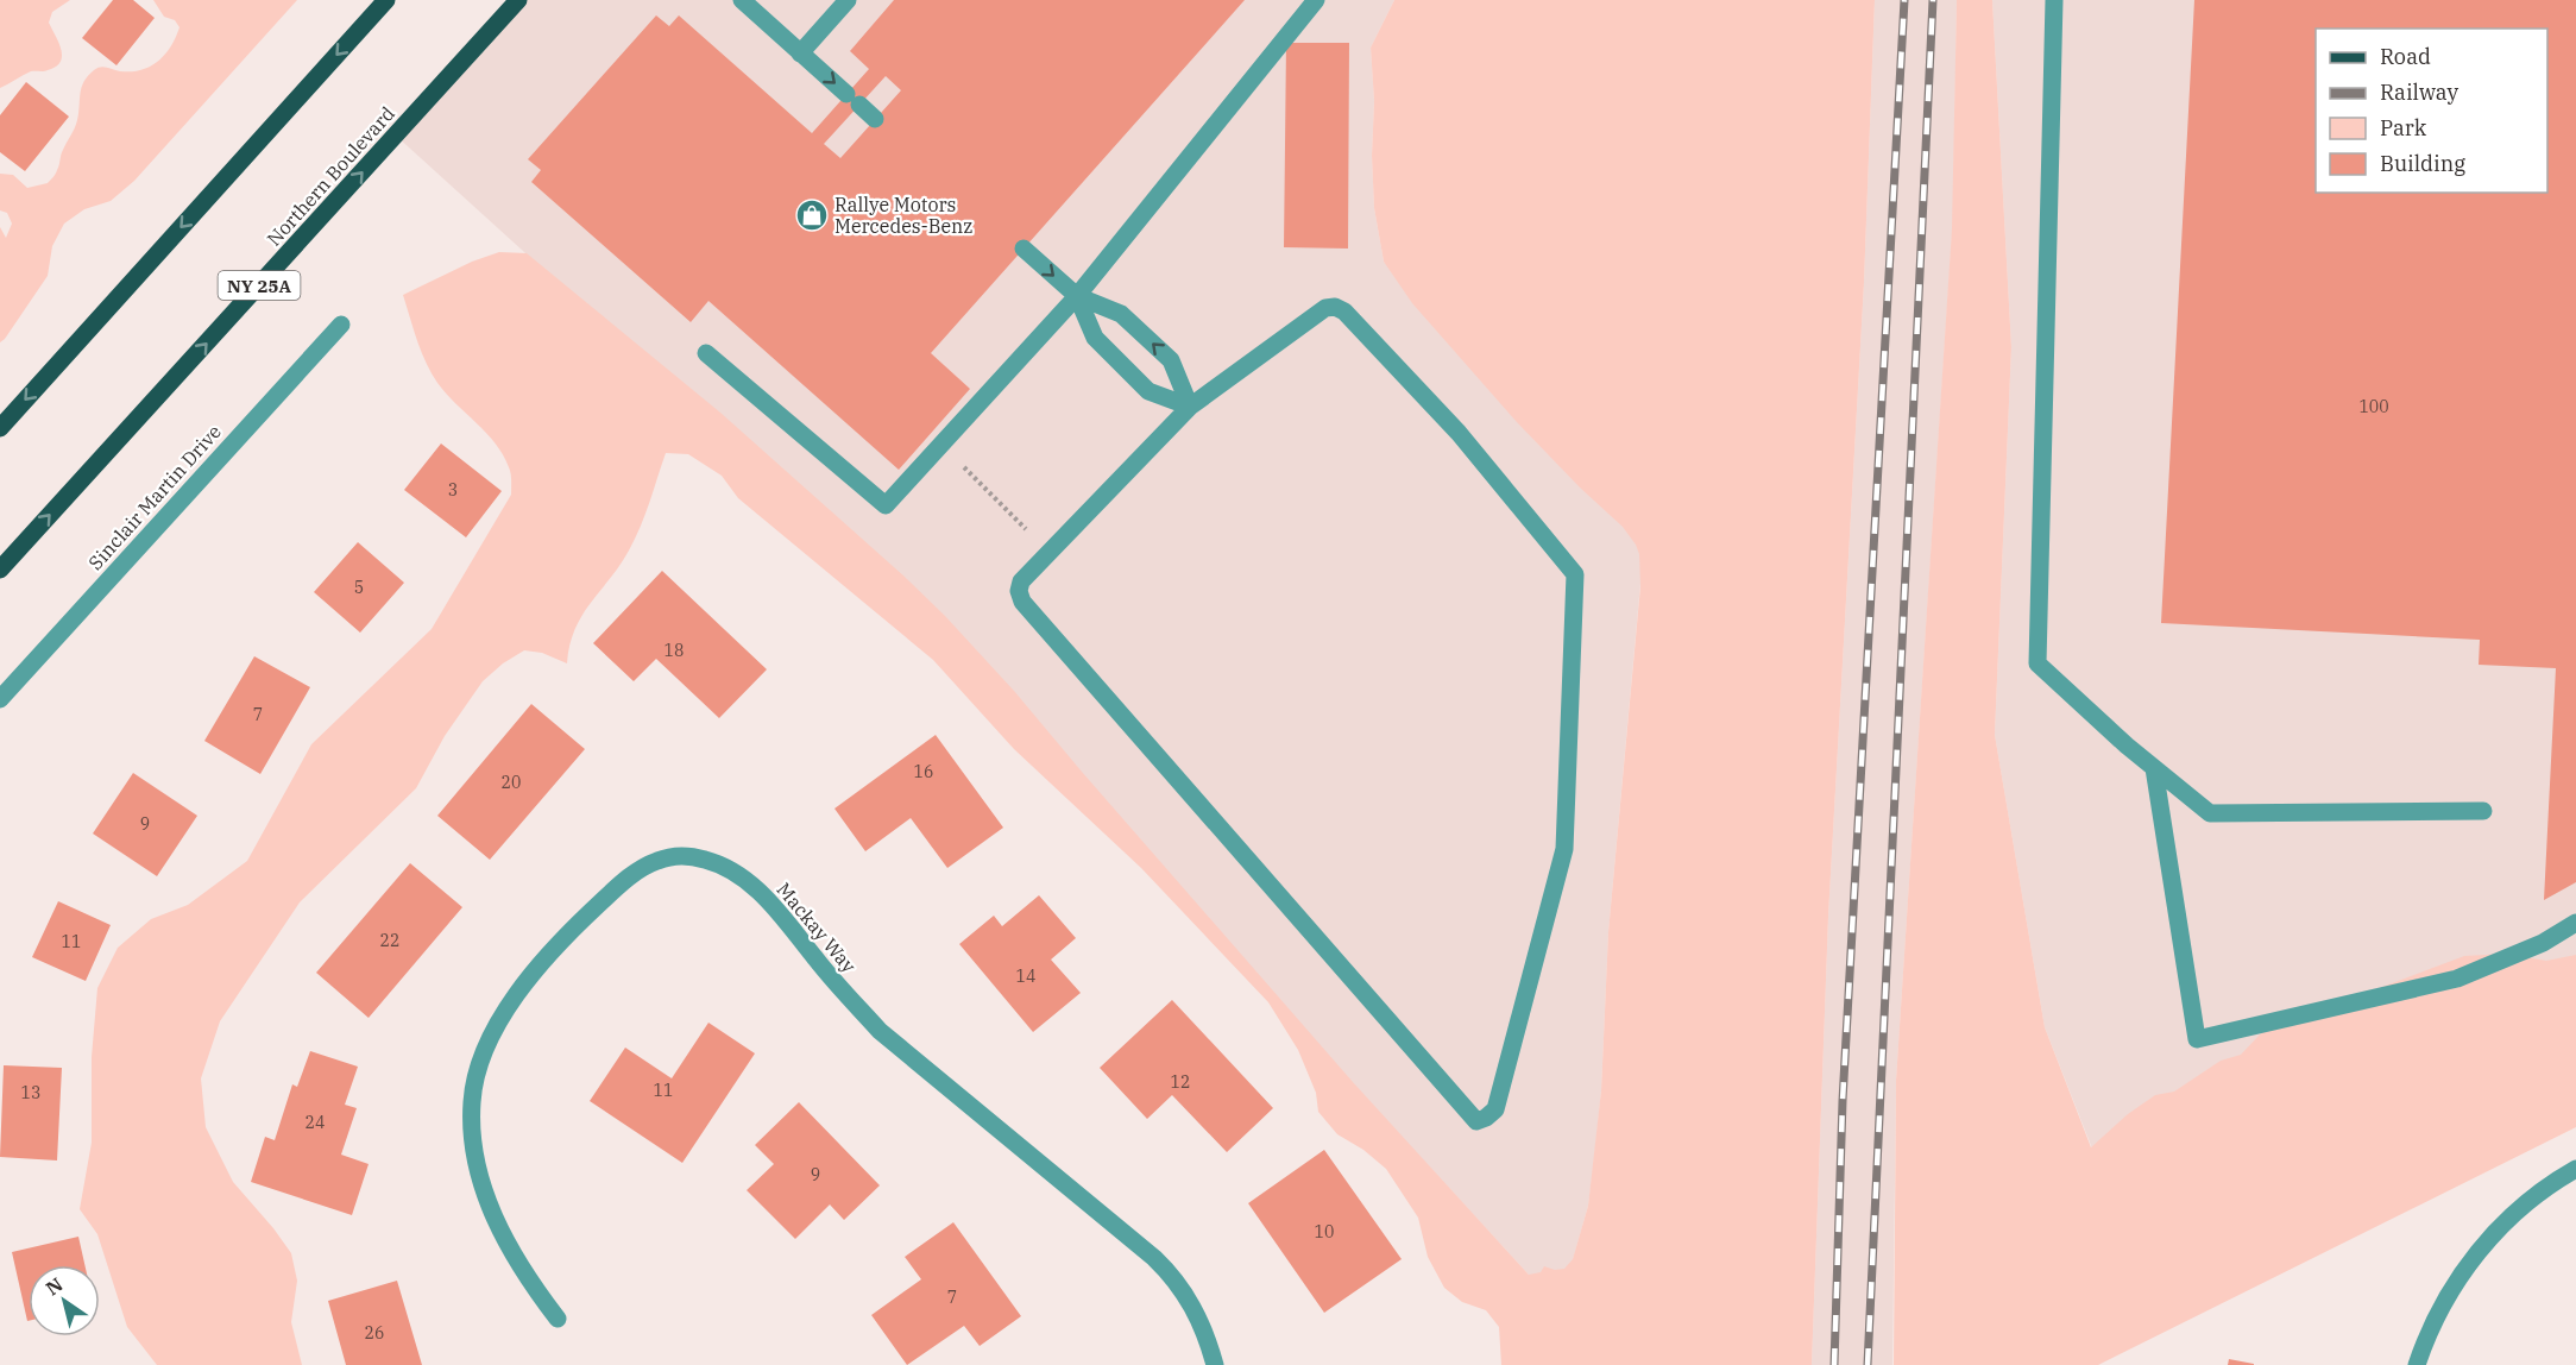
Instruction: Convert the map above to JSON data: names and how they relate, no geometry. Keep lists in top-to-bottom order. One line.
{"streets":{"main road":["Northern Boulevard","NY 25A"],"street":["Sinclair Martin Drive","Mackay Way"]},"places":{"shop":["Rallye Motors Mercedes-Benz"]},"house_numbers":["100","3","5","18","7","16","20","9","22","11","14","12","11","13","24","9","10","7","26"],"legend":["Road","Railway","Park","Building"],"north":"top left"}
